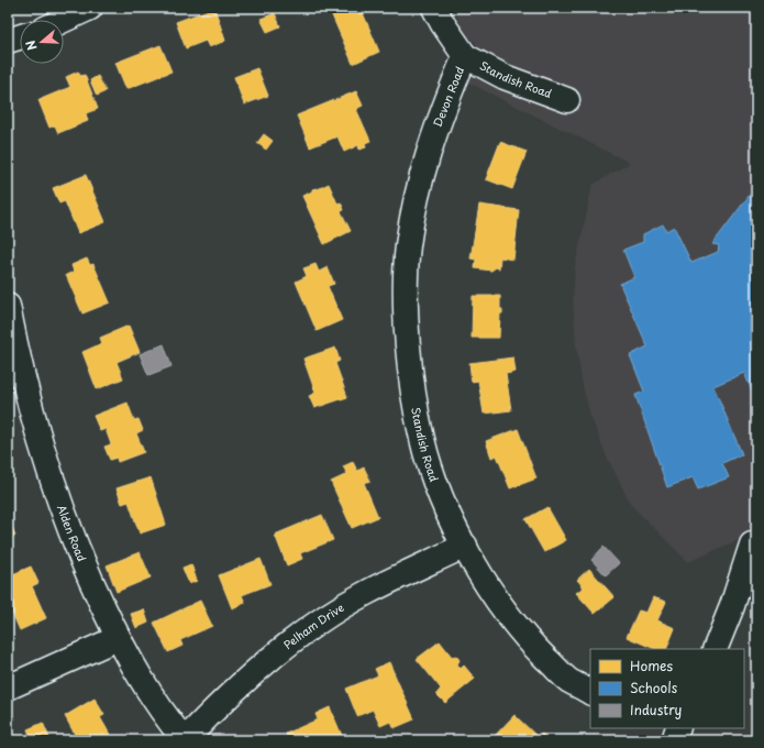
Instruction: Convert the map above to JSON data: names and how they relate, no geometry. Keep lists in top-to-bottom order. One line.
{"streets":{"street":["Standish Road","Devon Road","Alden Road","Pelham Drive"]},"crossings":[["Standish Road","Devon Road"],["Standish Road","Pelham Drive"],["Alden Road","Pelham Drive"]],"legend":["Homes","Schools","Industry"],"north":"left"}
